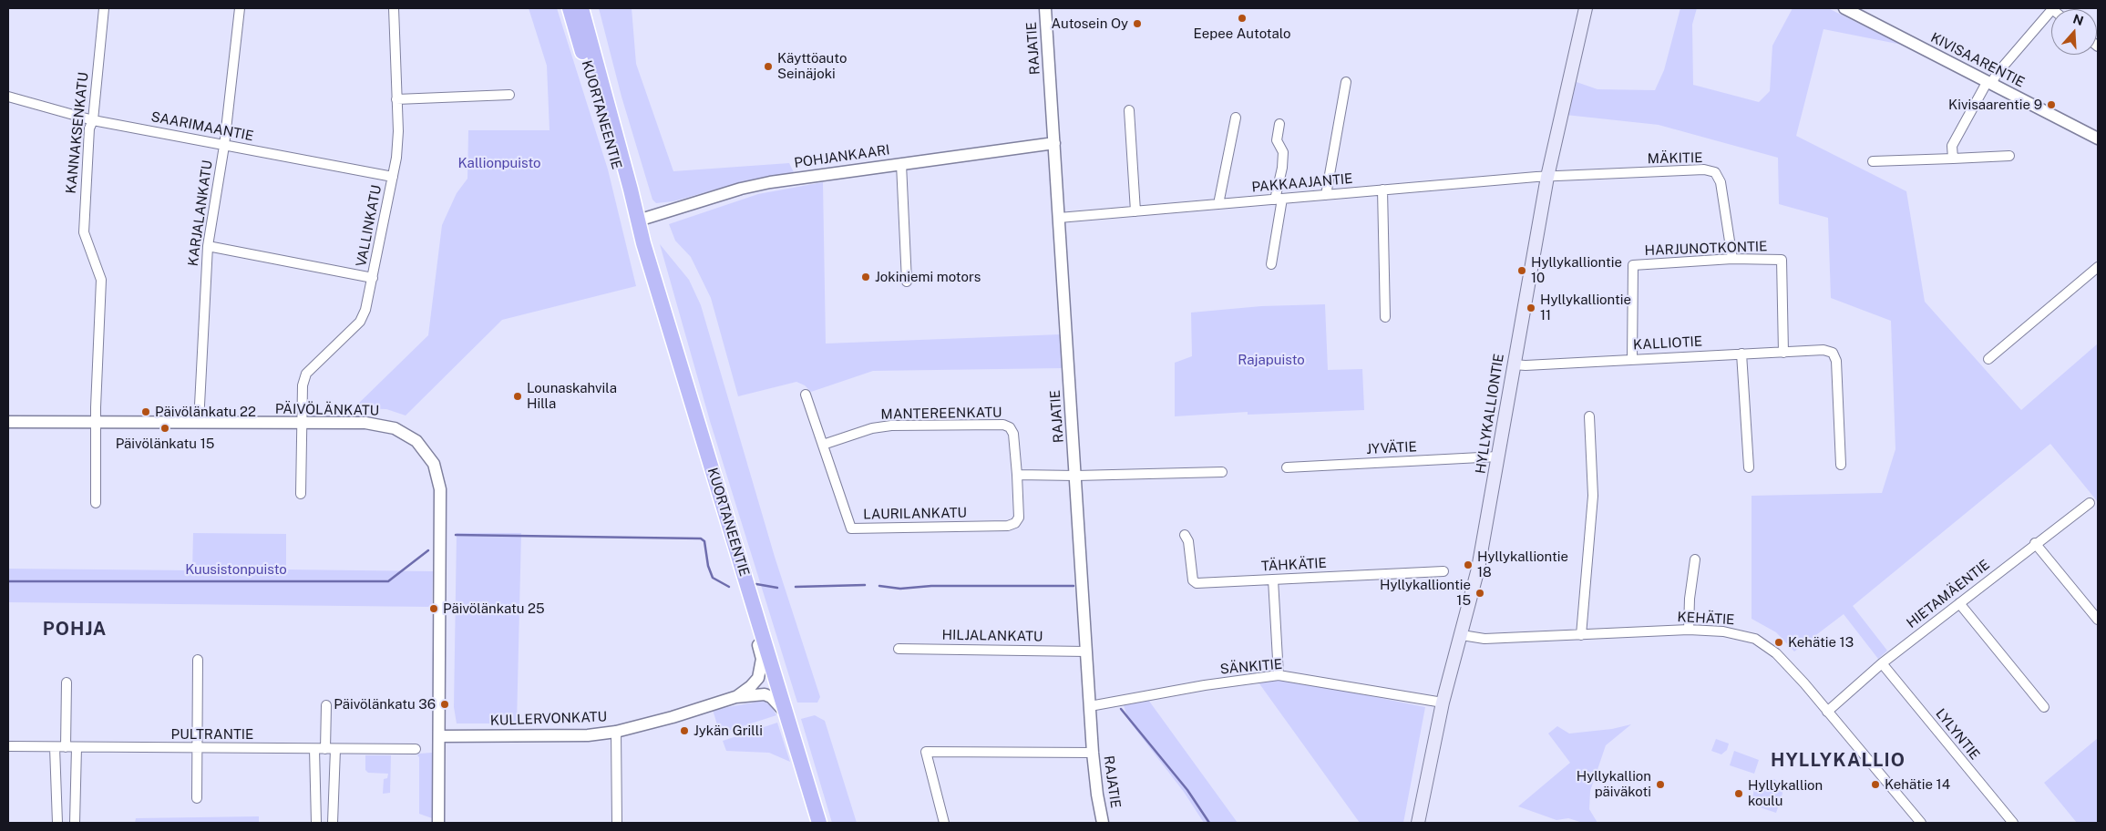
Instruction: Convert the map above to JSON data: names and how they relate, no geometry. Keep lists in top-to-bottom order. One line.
{"streets":{"highway":["KUORTANEENTIE"],"main road":["HYLLYKALLIONTIE"],"street":["RAJATIE","KIVISAARENTIE","SAARIMAANTIE","KANNAKSENKATU","POHJANKAARI","MÄKITIE","PAKKAAJANTIE","KARJALANKATU","VALLINKATU","HARJUNOTKONTIE","KALLIOTIE","PÄIVÖLÄNKATU","MANTEREENKATU","JYVÄTIE","LAURILANKATU","TÄHKÄTIE","HIETAMÄENTIE","KEHÄTIE","HILJALANKATU","SÄNKITIE","KULLERVONKATU","PULTRANTIE","LYLYNTIE"]},"crossings":[["RAJATIE","POHJANKAARI"],["RAJATIE","PAKKAAJANTIE"],["RAJATIE","HILJALANKATU"],["RAJATIE","SÄNKITIE"],["KUORTANEENTIE","POHJANKAARI"],["KUORTANEENTIE","KULLERVONKATU"],["SAARIMAANTIE","KANNAKSENKATU"],["SAARIMAANTIE","KARJALANKATU"],["SAARIMAANTIE","VALLINKATU"],["KANNAKSENKATU","PÄIVÖLÄNKATU"],["MÄKITIE","PAKKAAJANTIE"],["MÄKITIE","HARJUNOTKONTIE"],["MÄKITIE","HYLLYKALLIONTIE"],["PAKKAAJANTIE","HYLLYKALLIONTIE"],["KARJALANKATU","PÄIVÖLÄNKATU"],["VALLINKATU","PÄIVÖLÄNKATU"],["HARJUNOTKONTIE","KALLIOTIE"],["KALLIOTIE","HYLLYKALLIONTIE"],["PÄIVÖLÄNKATU","KULLERVONKATU"],["MANTEREENKATU","LAURILANKATU"],["HYLLYKALLIONTIE","JYVÄTIE"],["HYLLYKALLIONTIE","KEHÄTIE"],["HYLLYKALLIONTIE","SÄNKITIE"],["HIETAMÄENTIE","KEHÄTIE"],["HIETAMÄENTIE","LYLYNTIE"]],"districts":["POHJA","HYLLYKALLIO"],"parks":["Kallionpuisto","Rajapuisto","Kuusistonpuisto"],"places":["Eepee Autotalo","Autosein Oy","Käyttöauto Seinäjoki","Kivisaarentie 9","Hyllykalliontie 10","Jokiniemi motors","Hyllykalliontie 11","Lounaskahvila Hilla","Päivölänkatu 22","Päivölänkatu 15","Hyllykalliontie 18","Hyllykalliontie 15","Päivölänkatu 25","Kehätie 13","Päivölänkatu 36","Jykän Grilli","Hyllykallion päiväkoti","Kehätie 14","Hyllykallion koulu"],"north":"top"}
